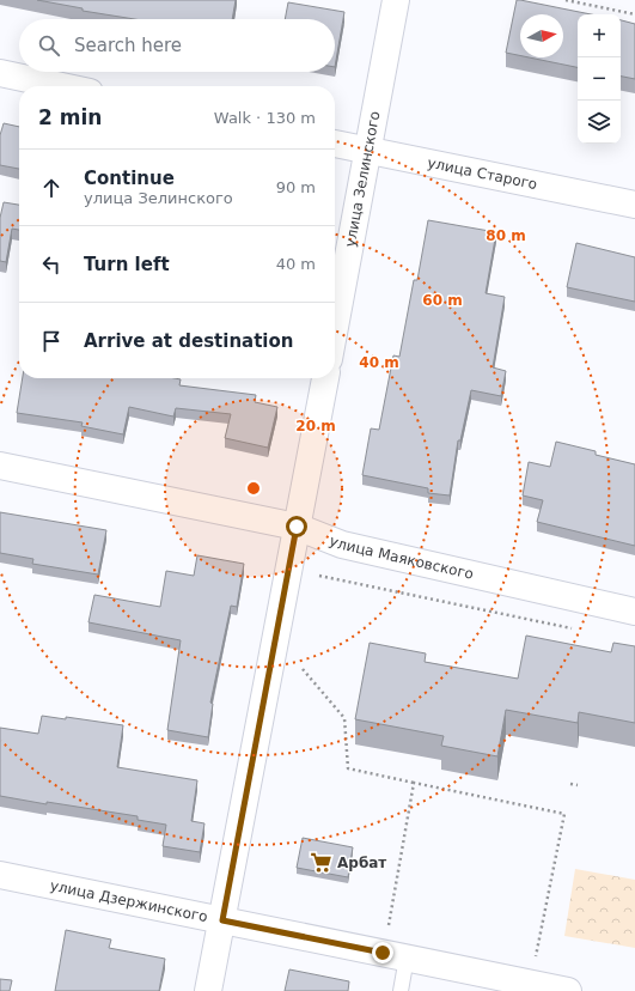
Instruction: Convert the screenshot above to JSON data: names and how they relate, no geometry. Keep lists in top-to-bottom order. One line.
{"streets":{"street":["улица Старого","улица Зелинского","улица Маяковского","улица Дзержинского"]},"crossings":[["улица Старого","улица Зелинского"]],"places":{"supermarket":["Арбат"]},"north":"right","page":{"map_buttons":["+","−"],"search":"Search here","heading":["2 min","Walk · 130 m"],"list":[["Continue","улица Зелинского","90 m"],["Turn left","40 m"],"Arrive at destination"]},"rings":["80 m","60 m","40 m","20 m"]}
